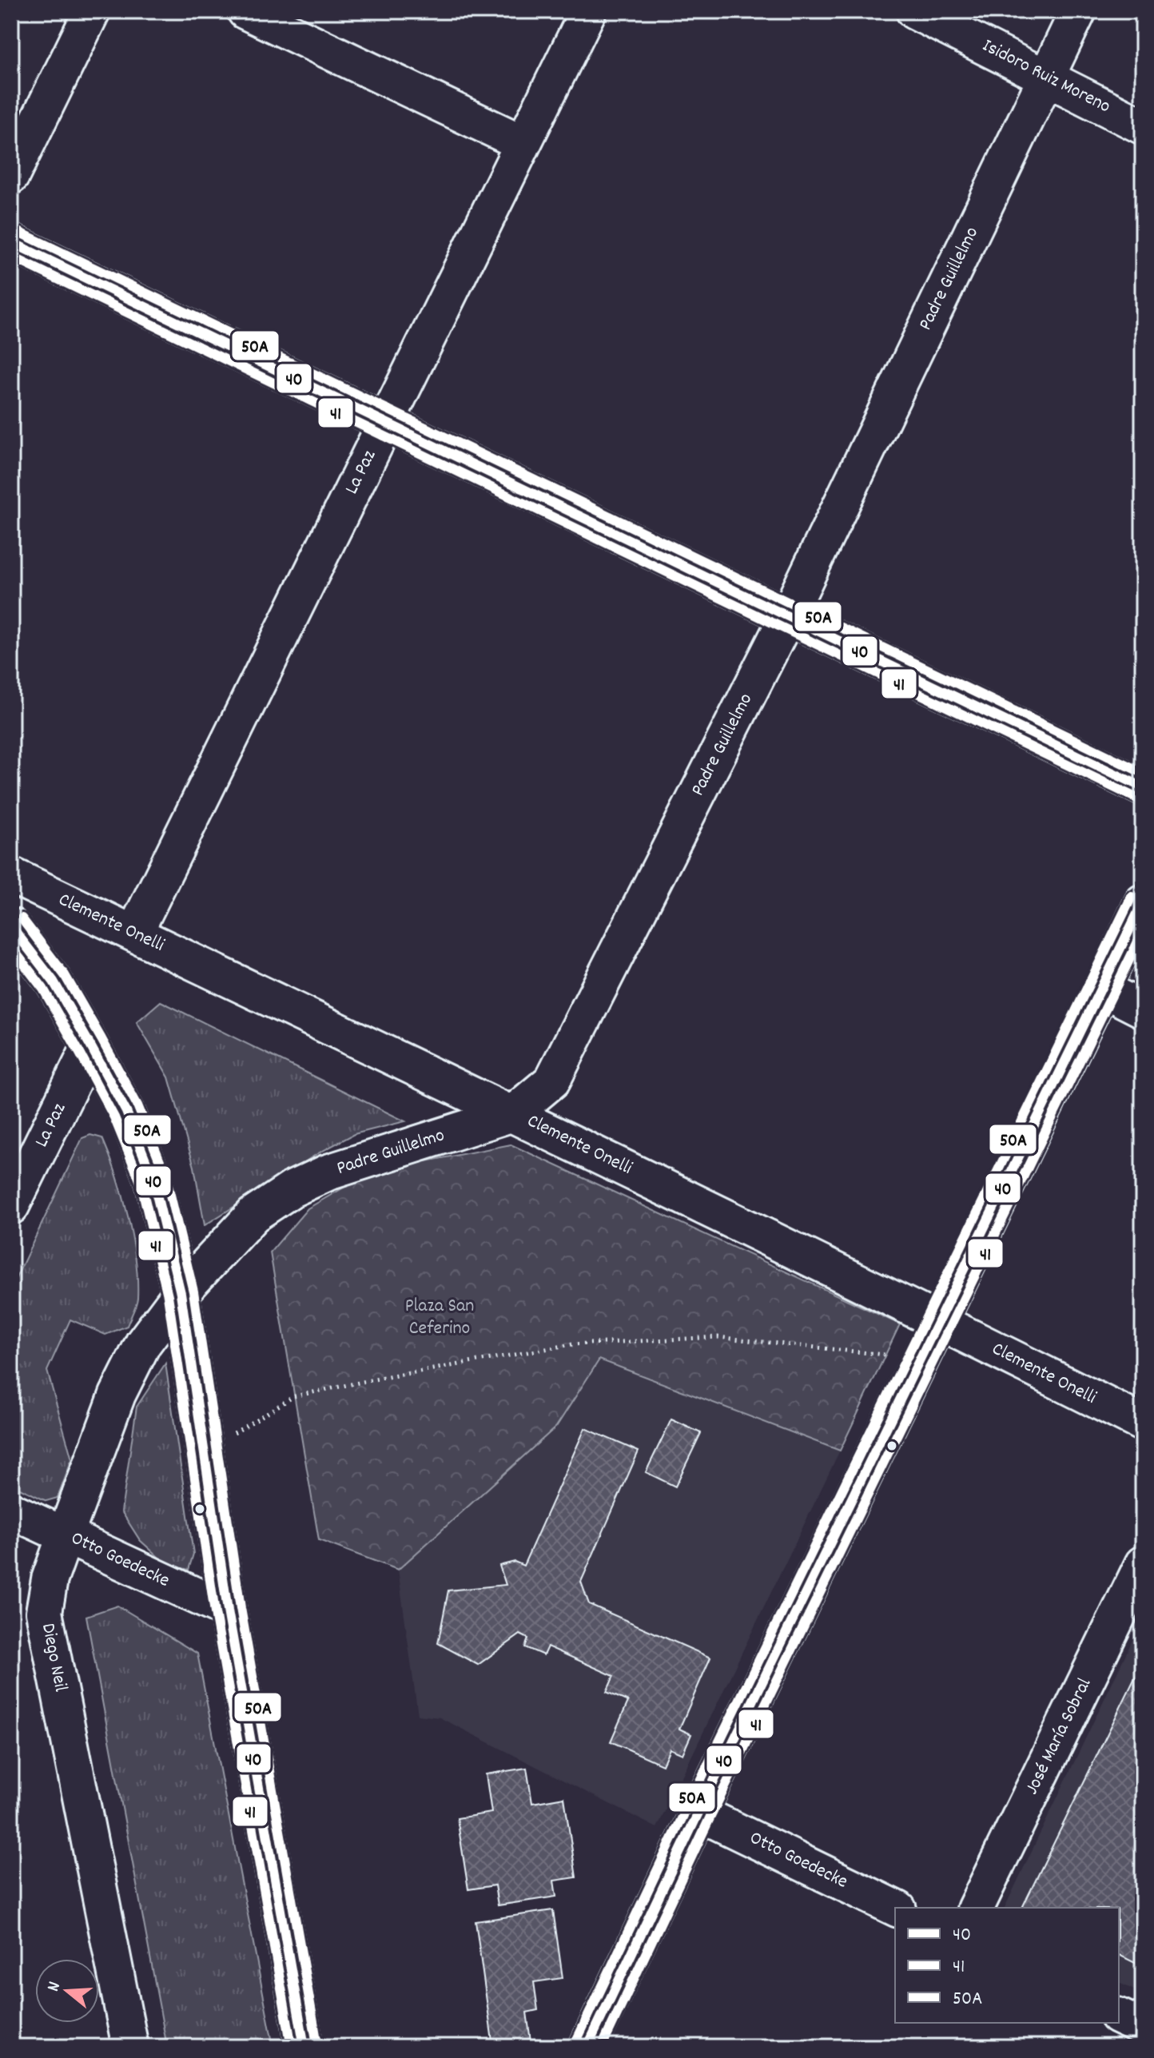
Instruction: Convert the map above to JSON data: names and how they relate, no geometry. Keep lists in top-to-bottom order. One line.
{"streets":{"street":["Isidoro Ruiz Moreno","Padre Guillelmo","La Paz","Clemente Onelli","Otto Goedecke","Diego Neil","José María Sobral"]},"crossings":[["Isidoro Ruiz Moreno","Padre Guillelmo"],["Padre Guillelmo","Clemente Onelli"],["Padre Guillelmo","Diego Neil"],["La Paz","Clemente Onelli"],["Otto Goedecke","Diego Neil"]],"parks":["Plaza San Ceferino"],"lines":["transit line 50A","transit line 40","transit line 41"],"legend":["40","41","50A"],"north":"left"}
